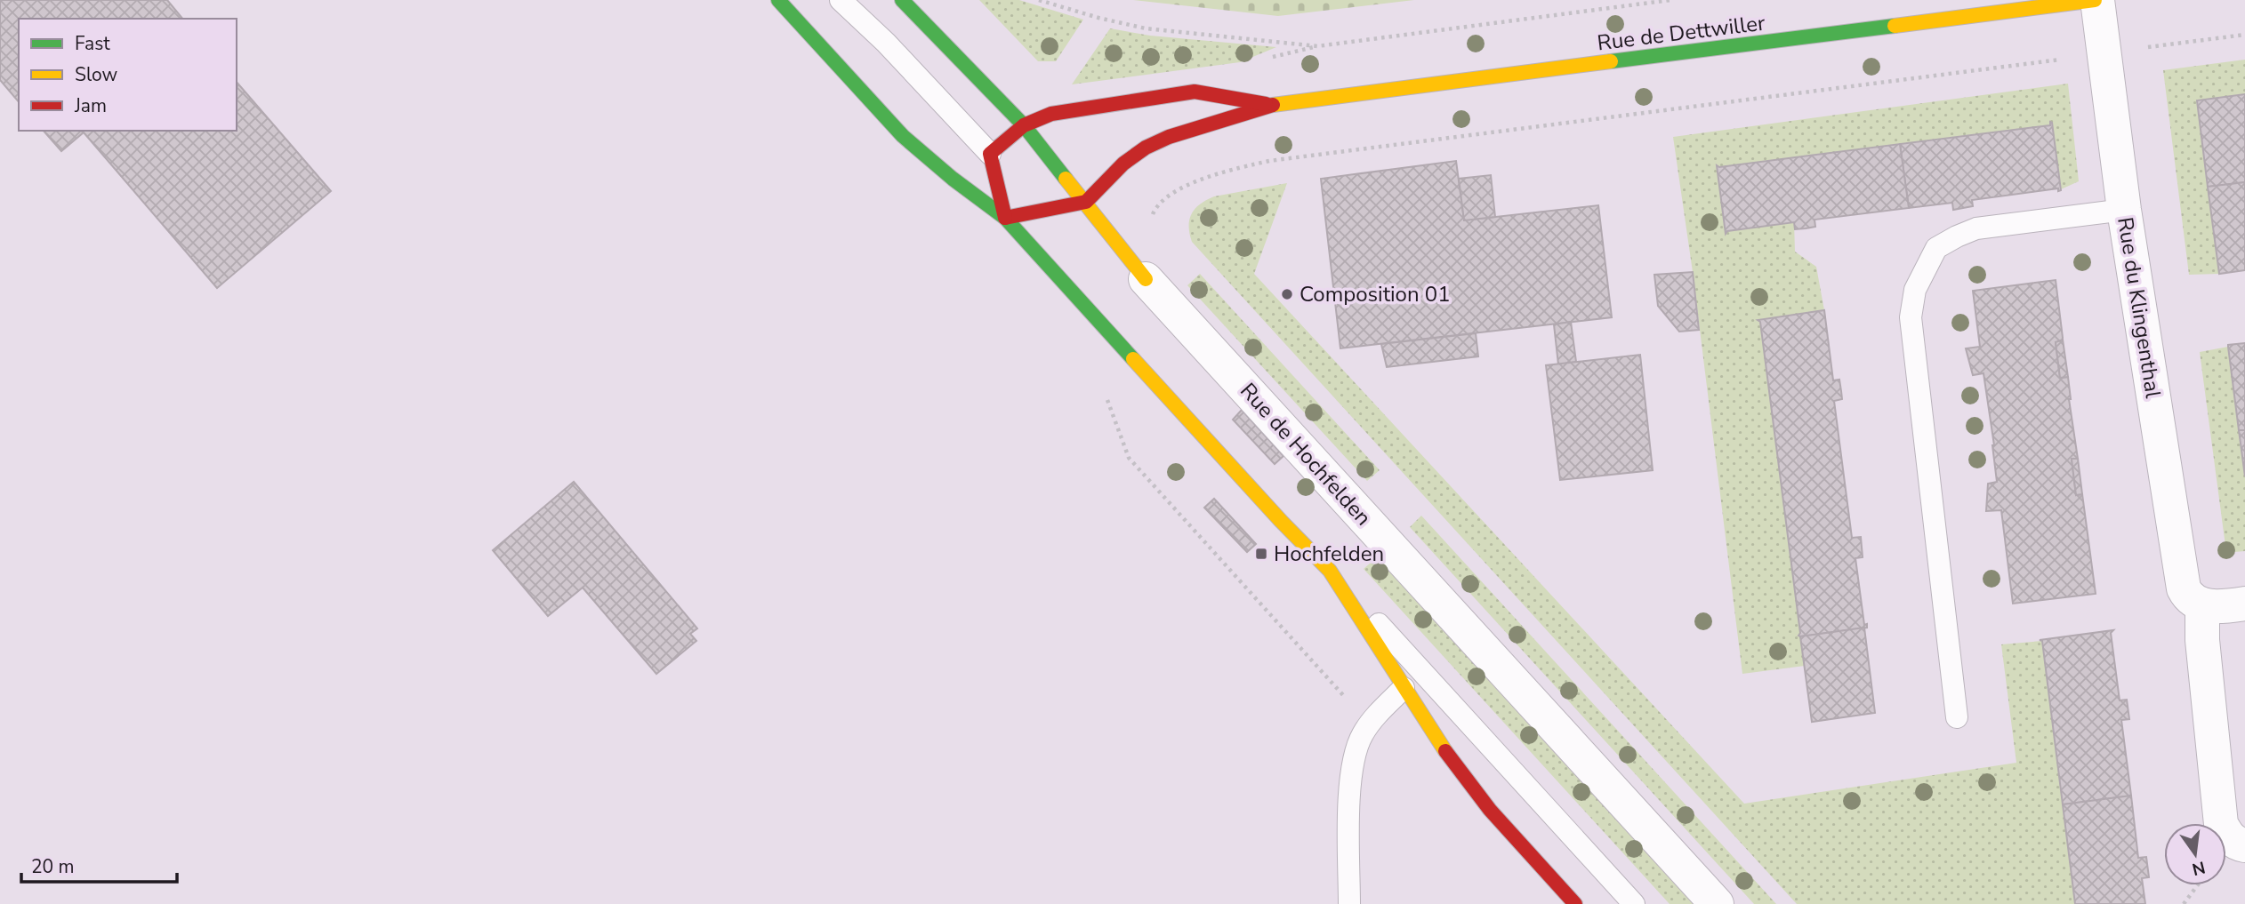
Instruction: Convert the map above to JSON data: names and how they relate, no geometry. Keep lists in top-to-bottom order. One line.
{"streets":{"main road":["Rue de Dettwiller","Rue de Hochfelden"],"street":["Rue du Klingenthal"]},"crossings":[["Rue de Dettwiller","Rue du Klingenthal"],["Rue de Dettwiller","Rue de Hochfelden"]],"places":{"other":["Composition 01"],"transit":["Hochfelden"]},"legend":["Fast","Slow","Jam"],"scale_bar":"20 m","north":"bottom"}
